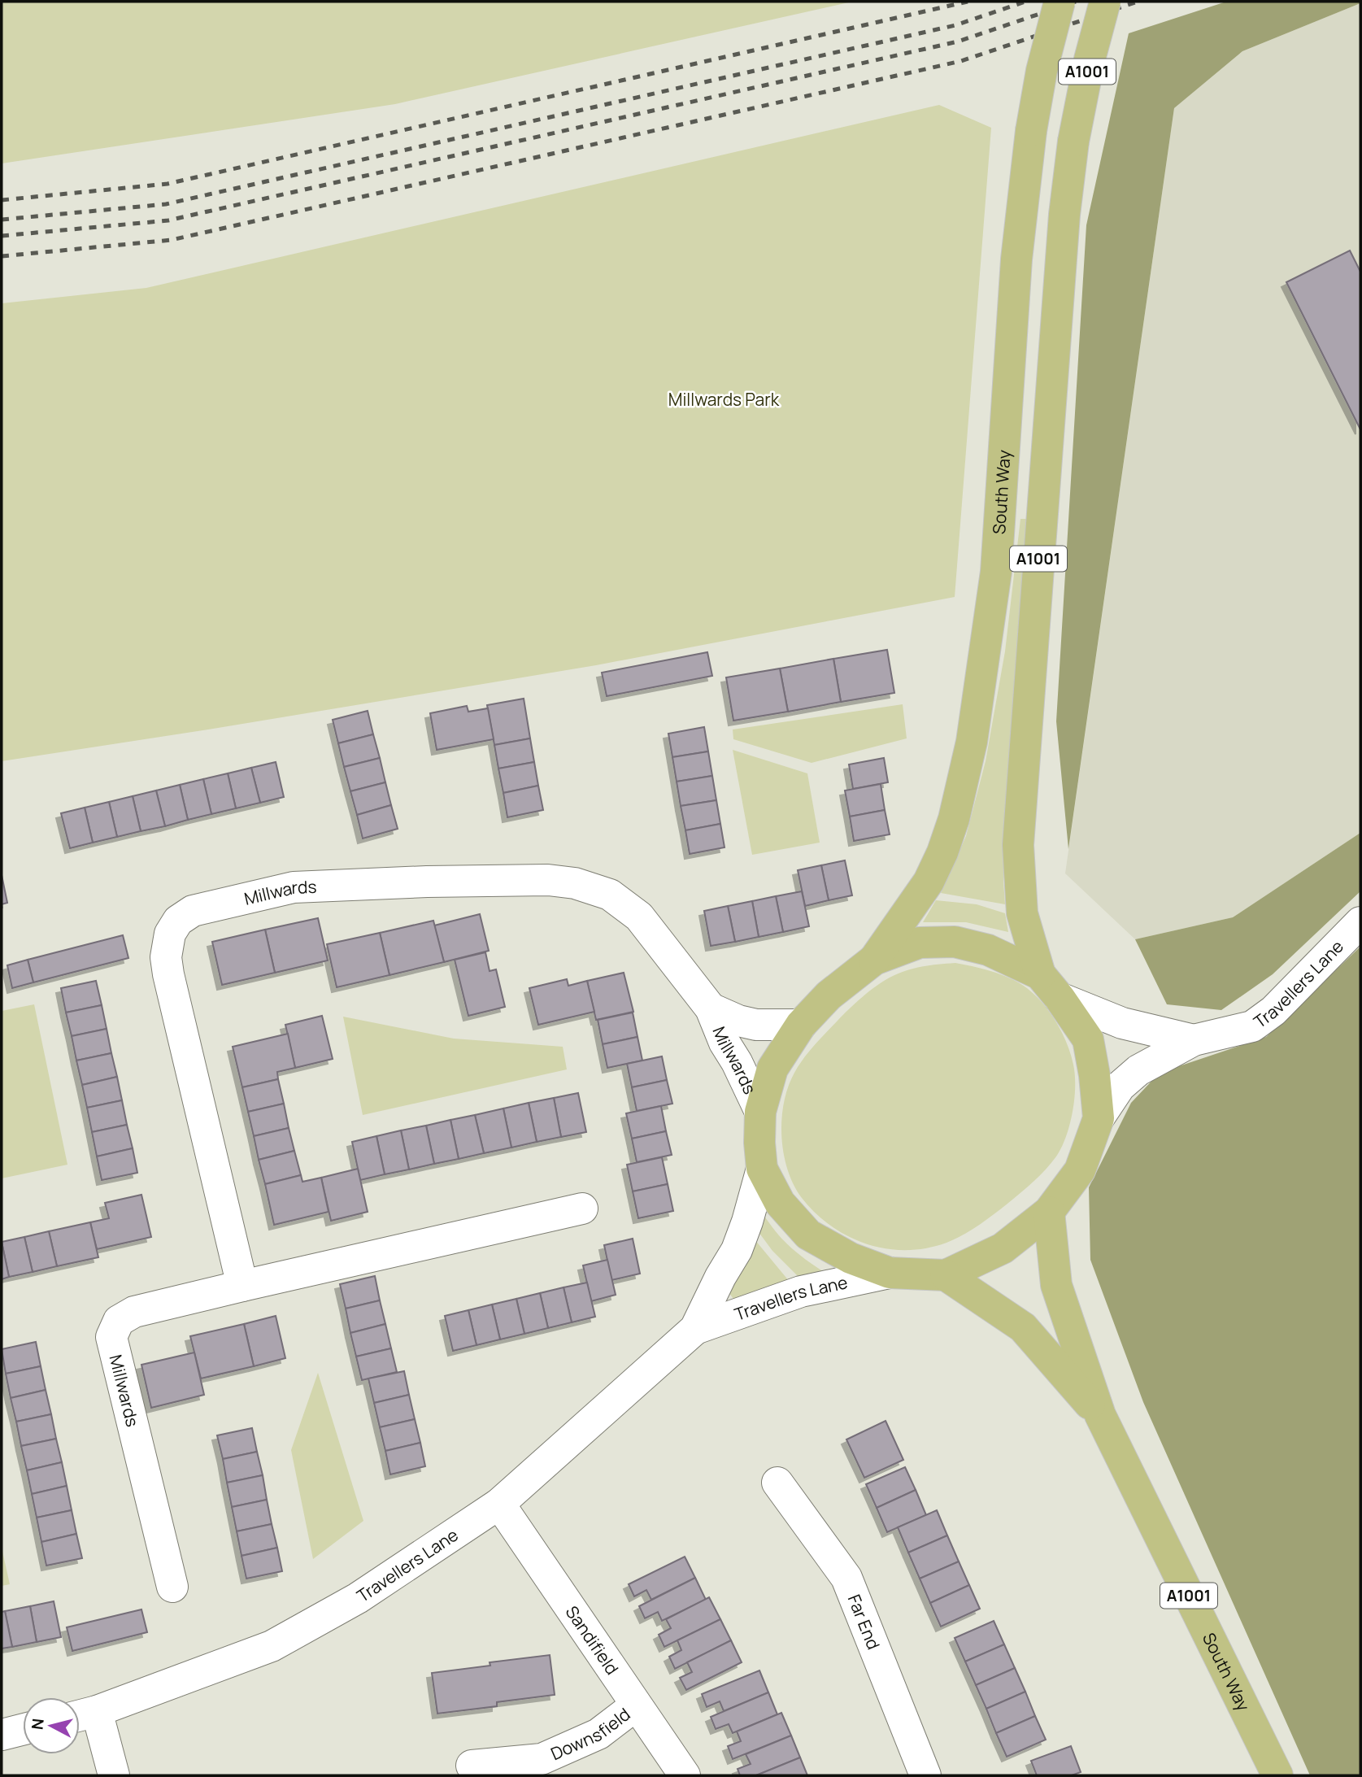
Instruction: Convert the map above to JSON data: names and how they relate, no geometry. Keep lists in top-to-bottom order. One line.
{"streets":{"main road":["A1001","South Way"],"street":["Millwards","Travellers Lane","Far End","Sandifield","Downsfield"]},"crossings":[["Travellers Lane","Sandifield"],["Sandifield","Downsfield"]],"parks":["Millwards Park"],"north":"left"}
